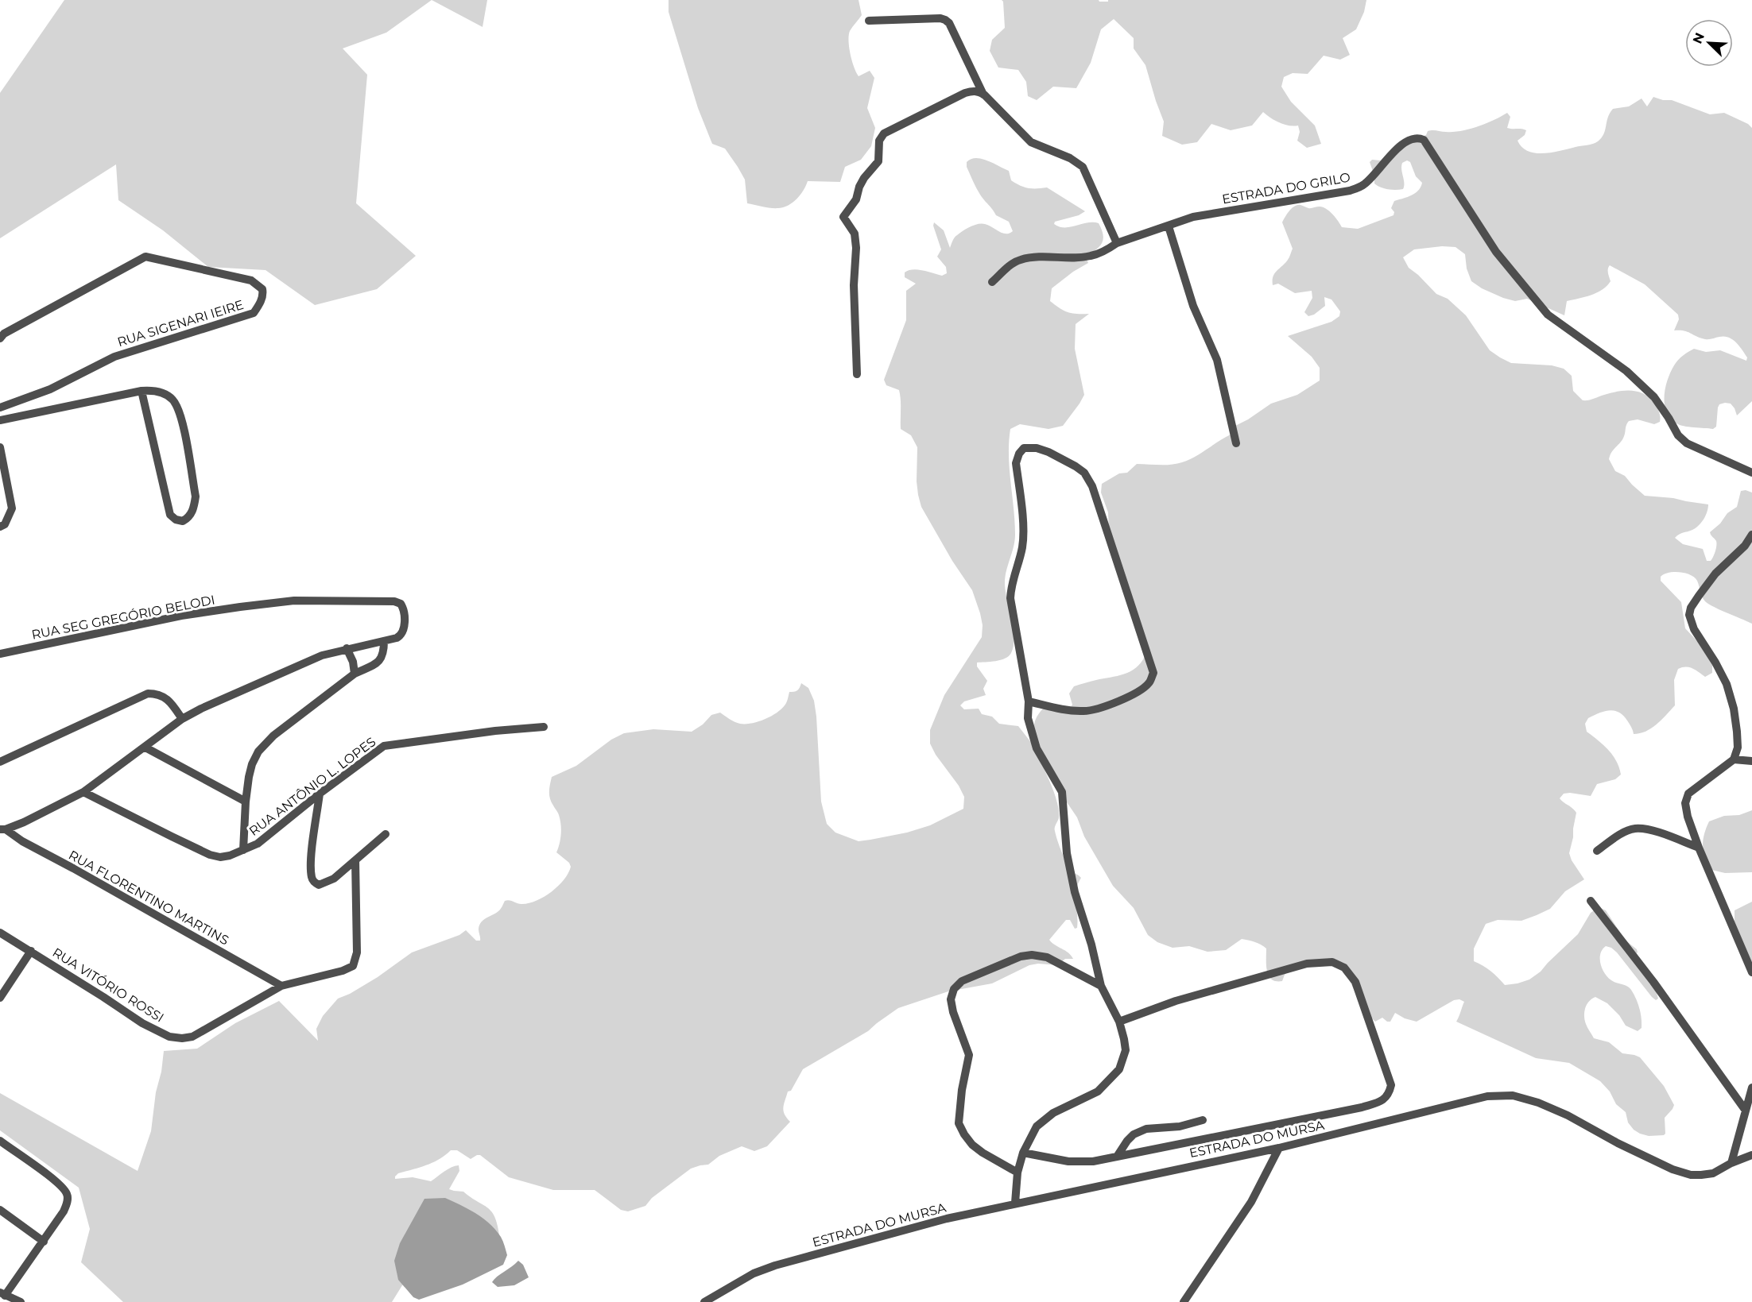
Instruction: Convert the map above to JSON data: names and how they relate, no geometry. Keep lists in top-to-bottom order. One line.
{"streets":{"street":["ESTRADA DO GRILO","RUA SIGENARI IEIRE","RUA SEG GREGÓRIO BELODI","RUA ANTÔNIO L. LOPES","RUA FLORENTINO MARTINS","RUA VITÓRIO ROSSI","ESTRADA DO MURSA"]},"crossings":[["RUA FLORENTINO MARTINS","RUA VITÓRIO ROSSI"]],"north":"top left"}
